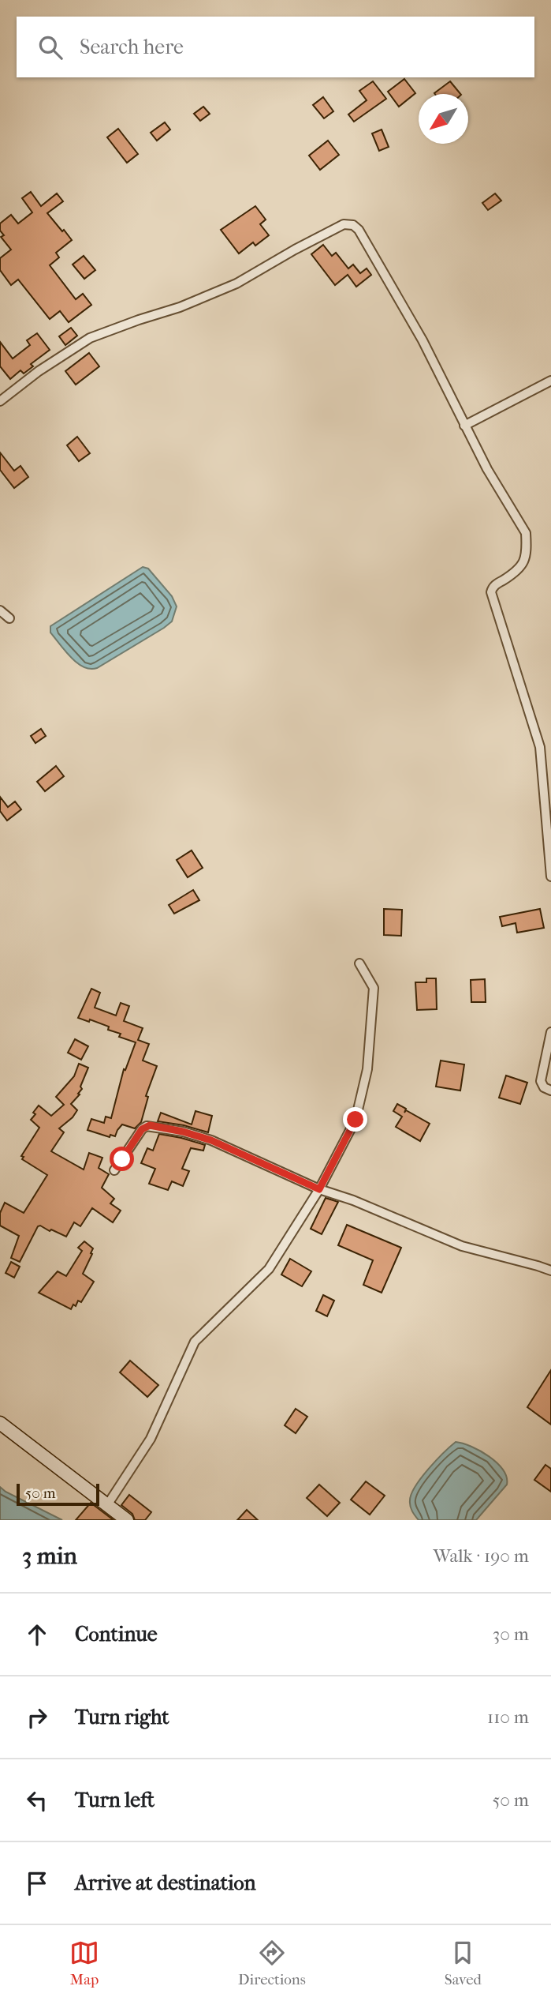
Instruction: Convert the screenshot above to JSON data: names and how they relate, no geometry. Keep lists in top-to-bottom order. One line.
{"scale_bar":"50 m","north":"bottom left","page":{"search":"Search here","scale":"50 m","heading":["3 min","Walk · 190 m"],"list":[["Continue","30 m"],["Turn right","110 m"],["Turn left","50 m"],"Arrive at destination"],"nav":["Map","Directions","Saved"]}}
